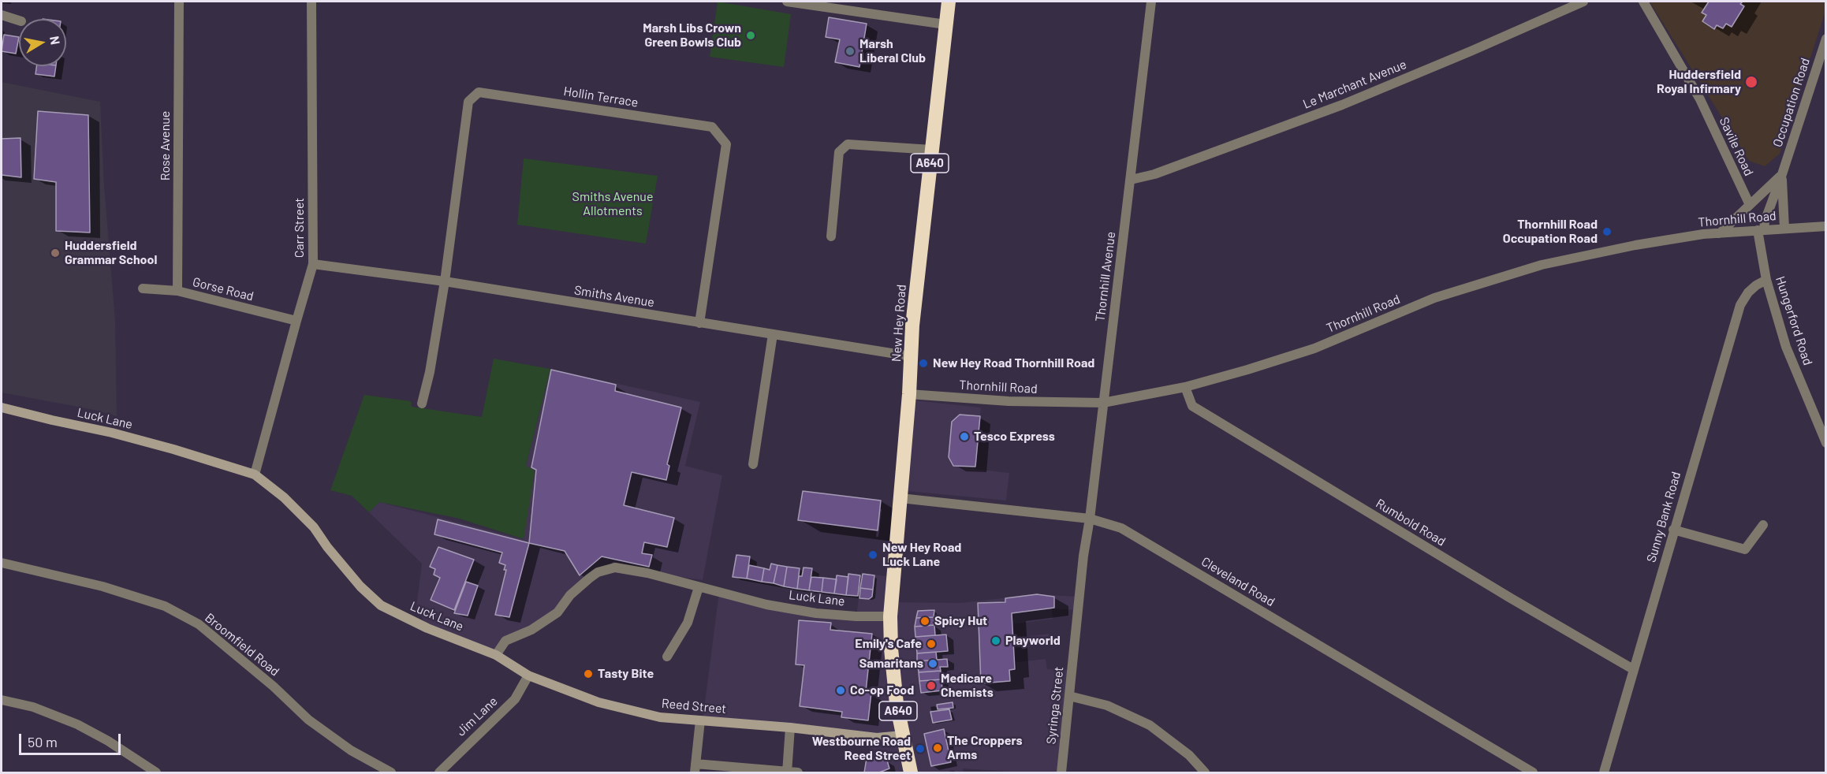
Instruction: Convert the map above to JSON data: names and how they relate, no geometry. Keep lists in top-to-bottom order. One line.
{"streets":{"highway":["A640","New Hey Road"],"street":["Le Marchant Avenue","Hollin Terrace","Occupation Road","Rose Avenue","Savile Road","Thornhill Road","Carr Street","Thornhill Avenue","Gorse Road","Smiths Avenue","Hungerford Road","Luck Lane","Sunny Bank Road","Rumbold Road","Cleveland Road","Broomfield Road","Syringa Street","Reed Street","Jim Lane"]},"crossings":[["Le Marchant Avenue","Thornhill Avenue"],["Hollin Terrace","Smiths Avenue"],["Occupation Road","Savile Road"],["Occupation Road","Thornhill Road"],["Occupation Road","Hungerford Road"],["Rose Avenue","Gorse Road"],["A640","New Hey Road"],["A640","Reed Street"],["Thornhill Road","Thornhill Avenue"],["Thornhill Road","Hungerford Road"],["Thornhill Road","New Hey Road"],["Thornhill Road","Rumbold Road"],["Carr Street","Gorse Road"],["Carr Street","Smiths Avenue"],["Carr Street","Luck Lane"],["Thornhill Avenue","Cleveland Road"],["Thornhill Avenue","Syringa Street"],["Smiths Avenue","New Hey Road"],["Hungerford Road","Sunny Bank Road"],["New Hey Road","Luck Lane"],["New Hey Road","Cleveland Road"],["New Hey Road","Reed Street"],["Luck Lane","Reed Street"],["Sunny Bank Road","Rumbold Road"],["Reed Street","Jim Lane"]],"parks":["Smiths Avenue Allotments"],"places":["Marsh Libs Crown Green Bowls Club","Marsh Liberal Club","Huddersfield Royal Infirmary","Thornhill Road Occupation Road","Huddersfield Grammar School","New Hey Road Thornhill Road","Tesco Express","New Hey Road Luck Lane","Spicy Hut","Playworld","Emily's Cafe","Samaritans","Tasty Bite","Medicare Chemists","Co-op Food","The Croppers Arms","Westbourne Road Reed Street"],"scale_bar":"50 m","north":"right"}
